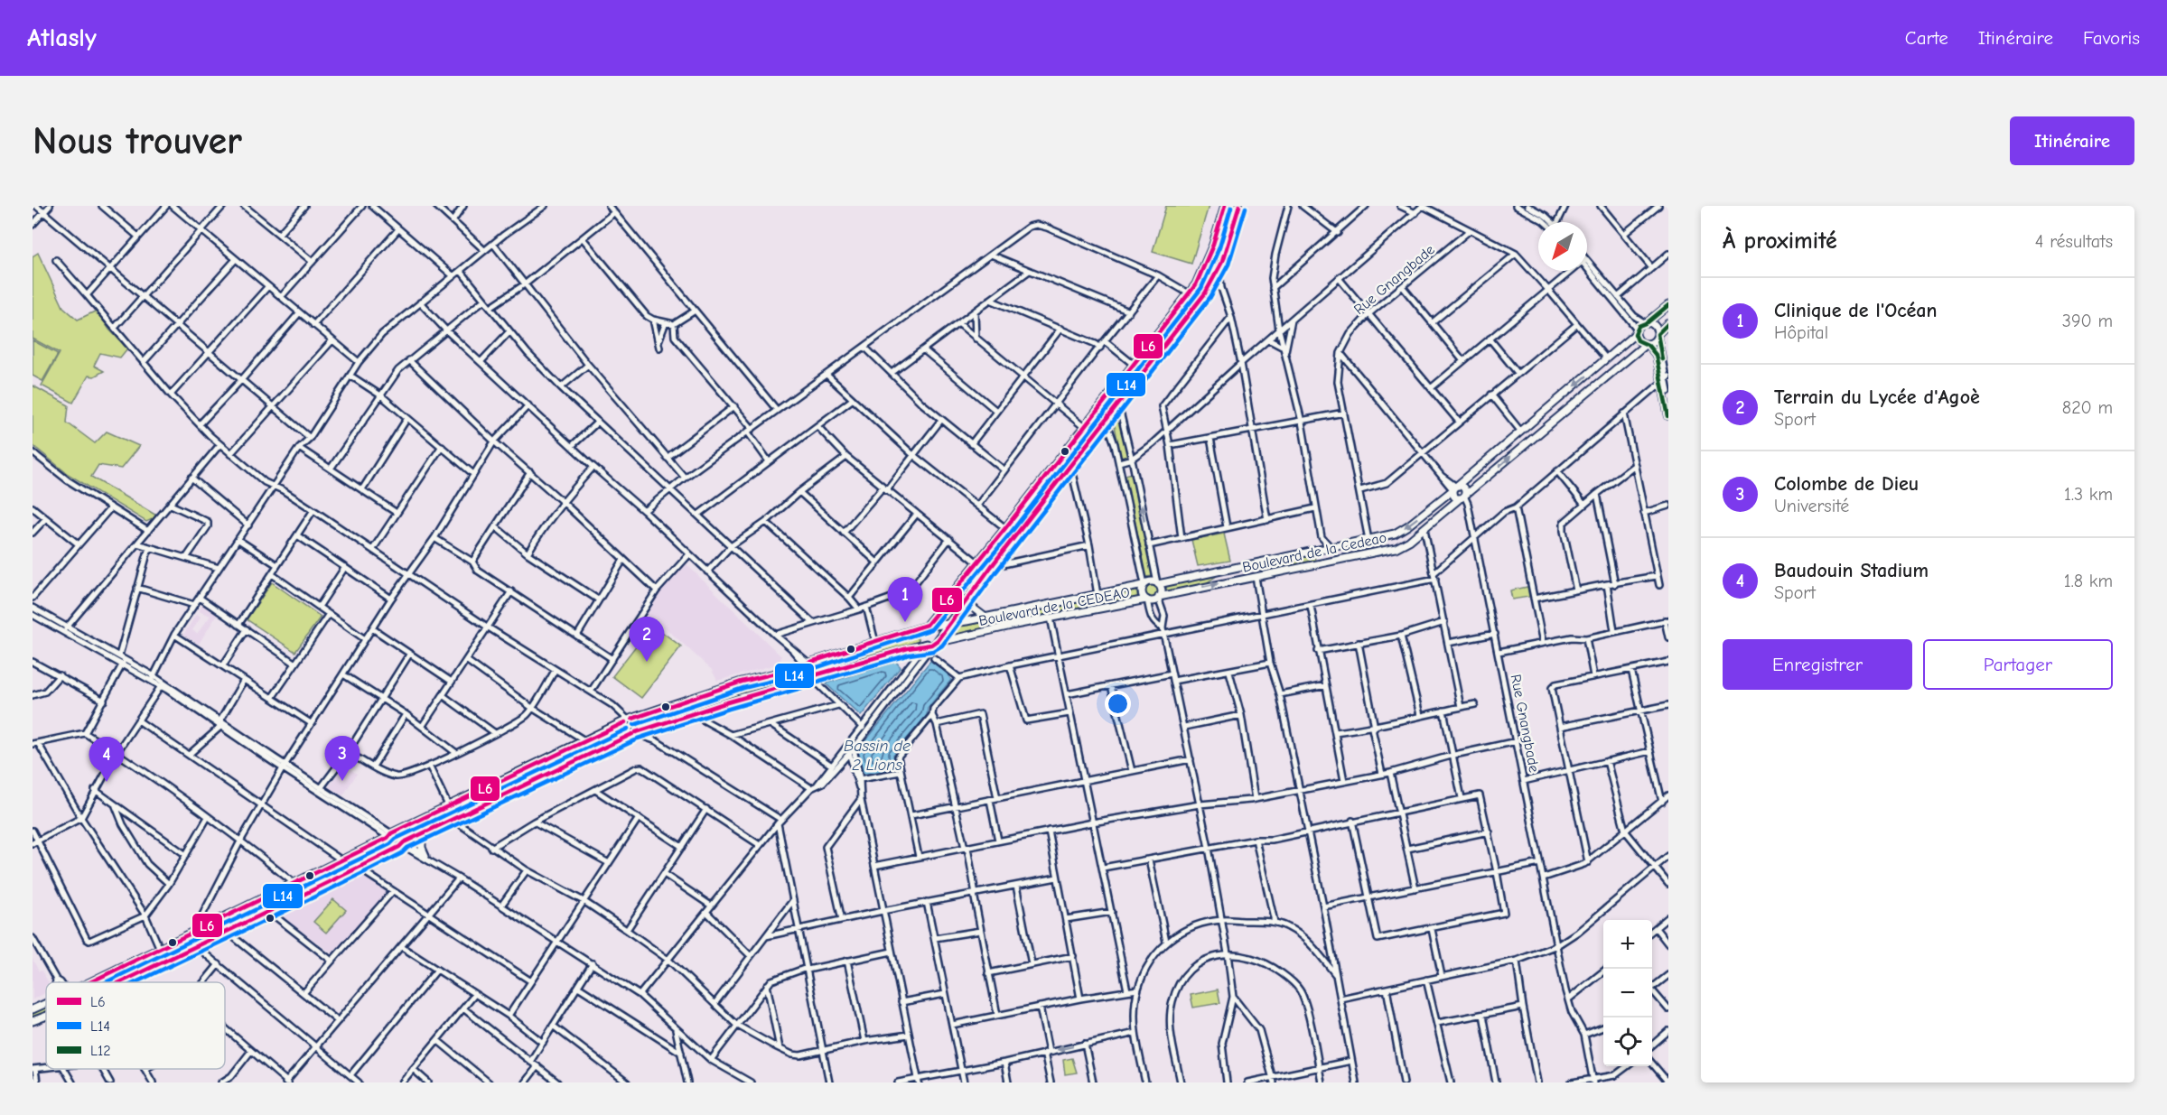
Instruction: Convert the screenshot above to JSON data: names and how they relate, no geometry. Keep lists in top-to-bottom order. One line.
{"streets":{"main road":["Boulevard de la Cedeao","Boulevard de la CEDEAO"],"street":["Rue Gnangbade"]},"crossings":[["Rue Gnangbade","Boulevard de la Cedeao"],["Boulevard de la Cedeao","Boulevard de la CEDEAO"]],"water":["Bassin de 2 Lions"],"lines":["transit line L6","transit line L14","transit line L12"],"legend":["L6","L14","L12"],"north":"bottom left","page":{"header":"Atlasly","nav":["Carte","Itinéraire","Favoris"],"buttons":["Itinéraire",["Enregistrer","Partager"]],"title":"Nous trouver","heading":["À proximité","4 résultats"],"list":[{"mark":"1","name":"Clinique de l'Océan","note":"Hôpital","value":"390 m"},{"mark":"2","name":"Terrain du Lycée d'Agoè","note":"Sport","value":"820 m"},{"mark":"3","name":"Colombe de Dieu","note":"Université","value":"1.3 km"},{"mark":"4","name":"Baudouin Stadium","note":"Sport","value":"1.8 km"}],"pins":["1","2","3","4"],"map_buttons":["+","−"]}}
